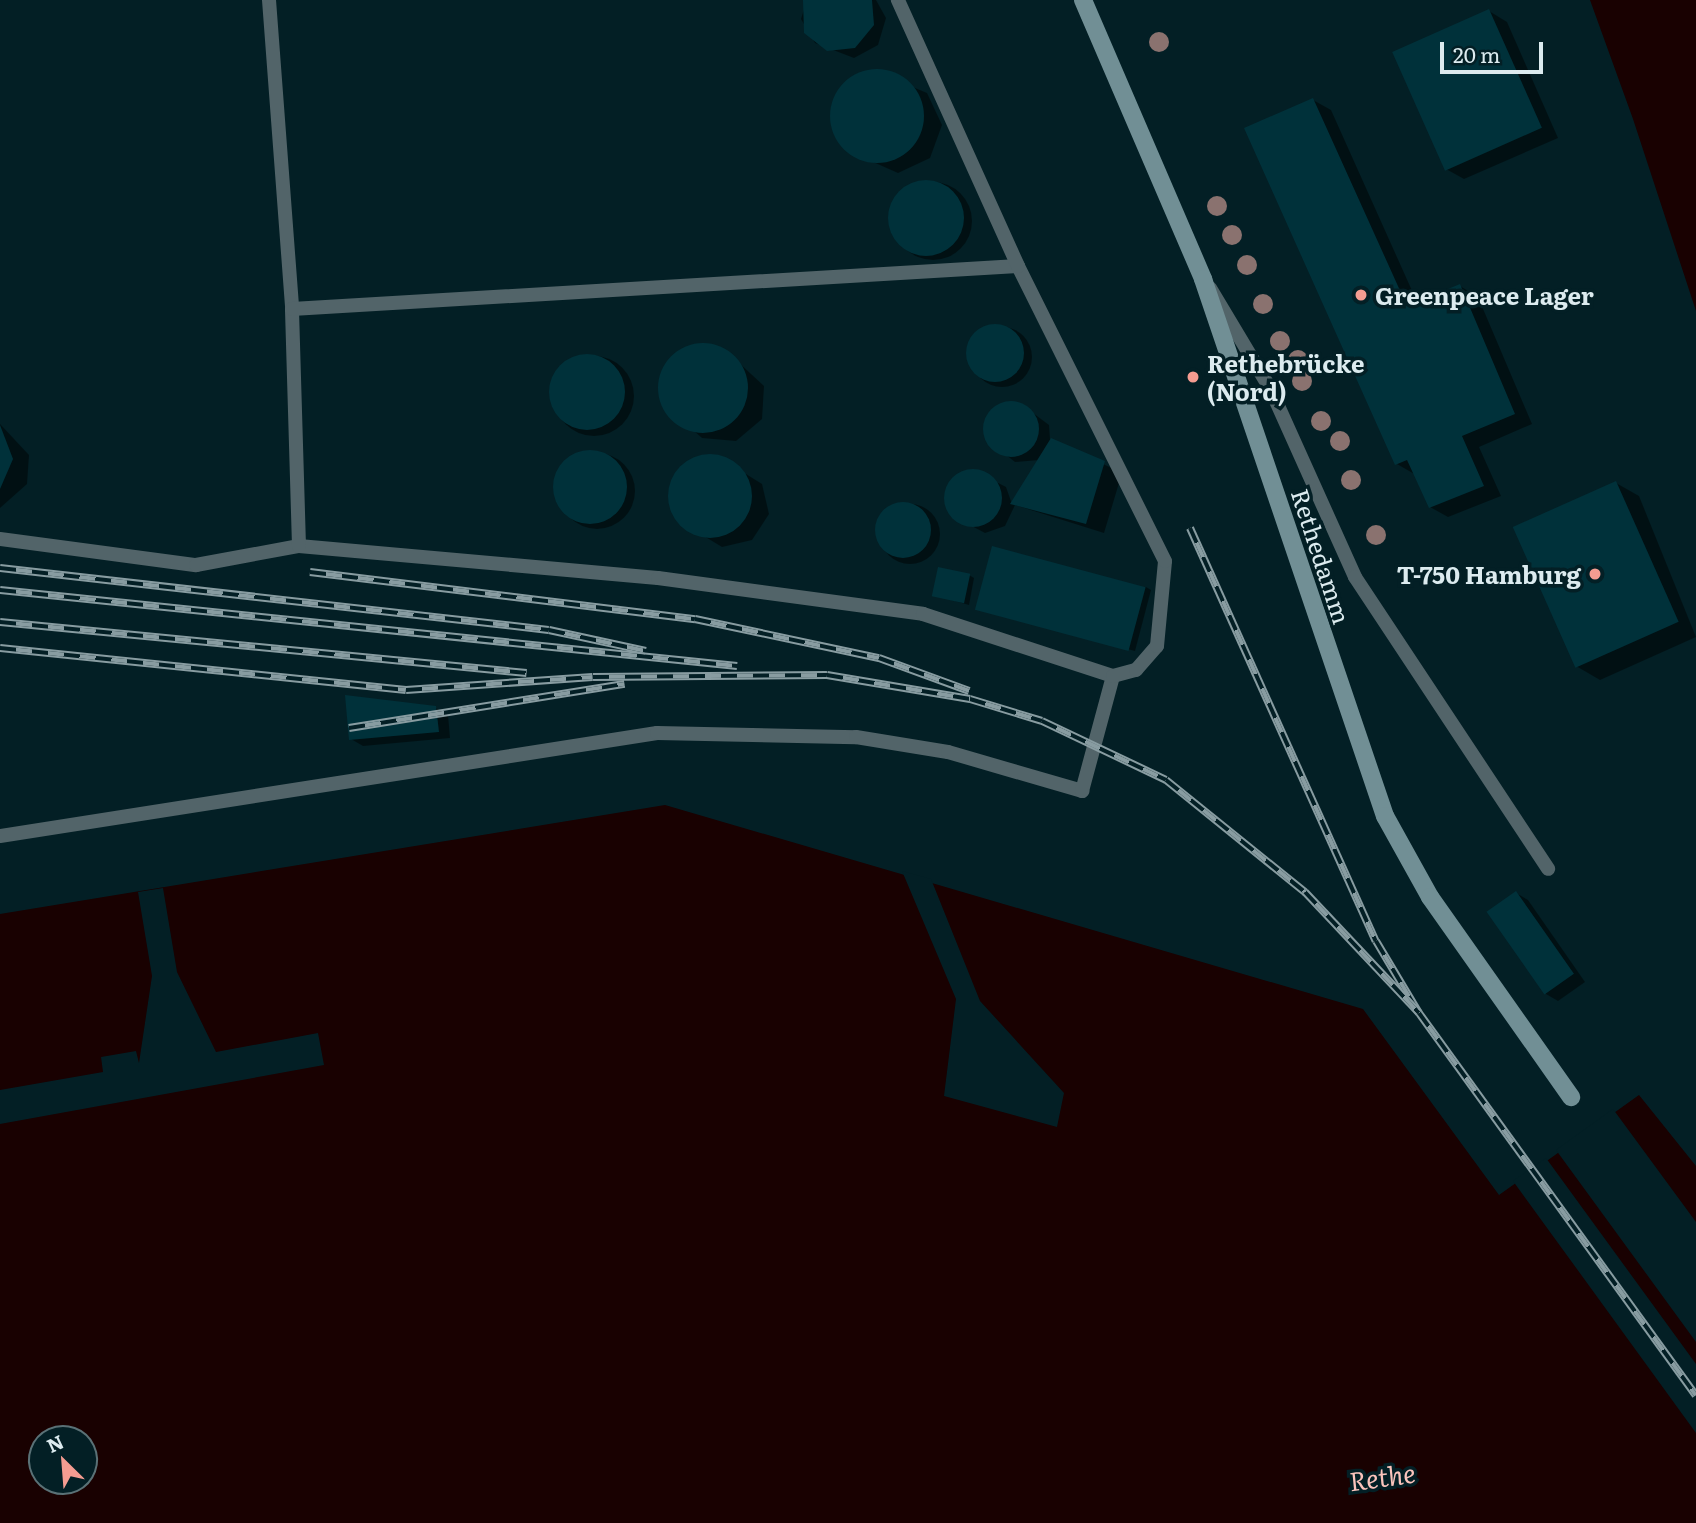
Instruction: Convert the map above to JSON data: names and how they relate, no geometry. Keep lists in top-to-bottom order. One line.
{"streets":{"main road":["Rethedamm"]},"water":["Rethe"],"places":["Greenpeace Lager","Rethebrücke (Nord)","T-750 Hamburg"],"scale_bar":"20 m","north":"top left"}
